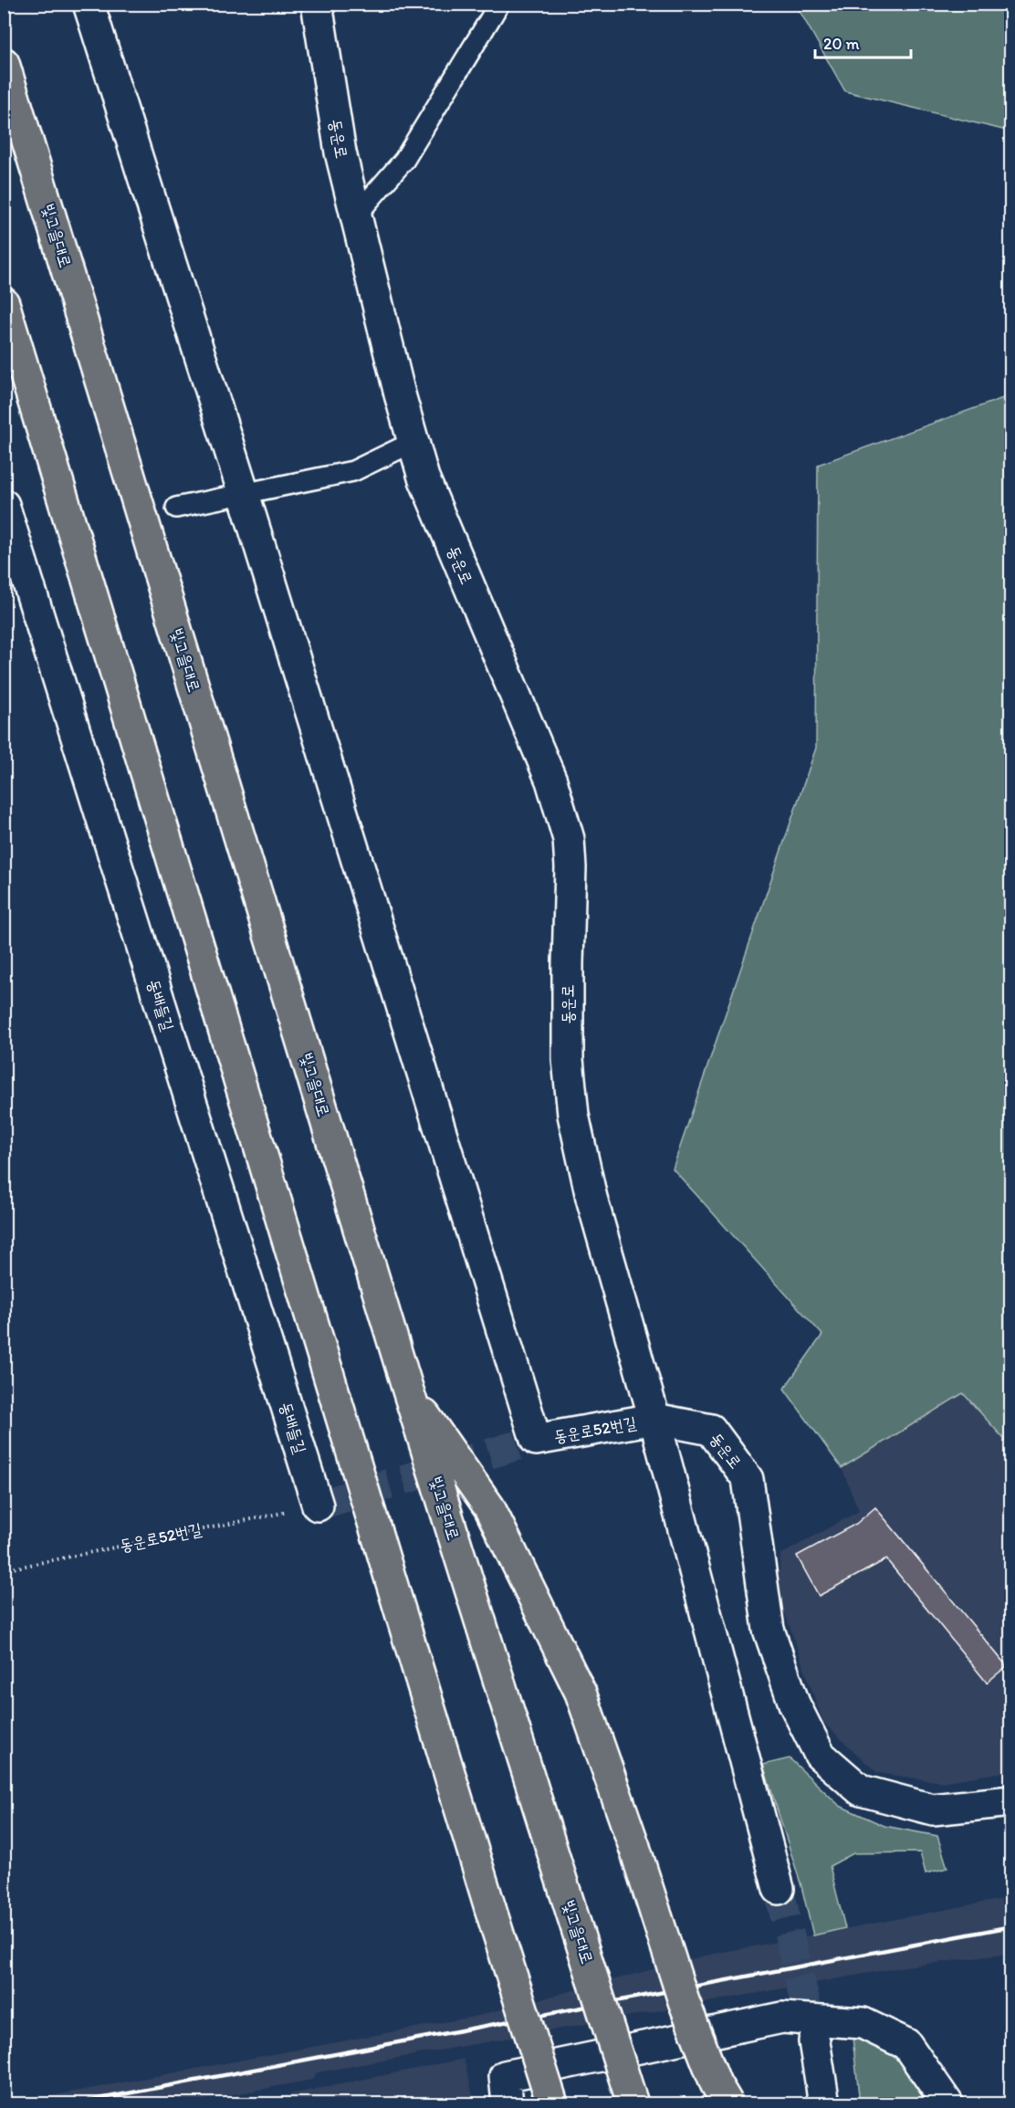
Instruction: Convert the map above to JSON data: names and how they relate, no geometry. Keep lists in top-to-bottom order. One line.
{"streets":{"highway":["빛고을대로"],"street":["동운로","동배들길","동운로52번길"]},"crossings":[["동운로","동운로52번길"],["동배들길","동운로52번길"]],"scale_bar":"20 m"}
